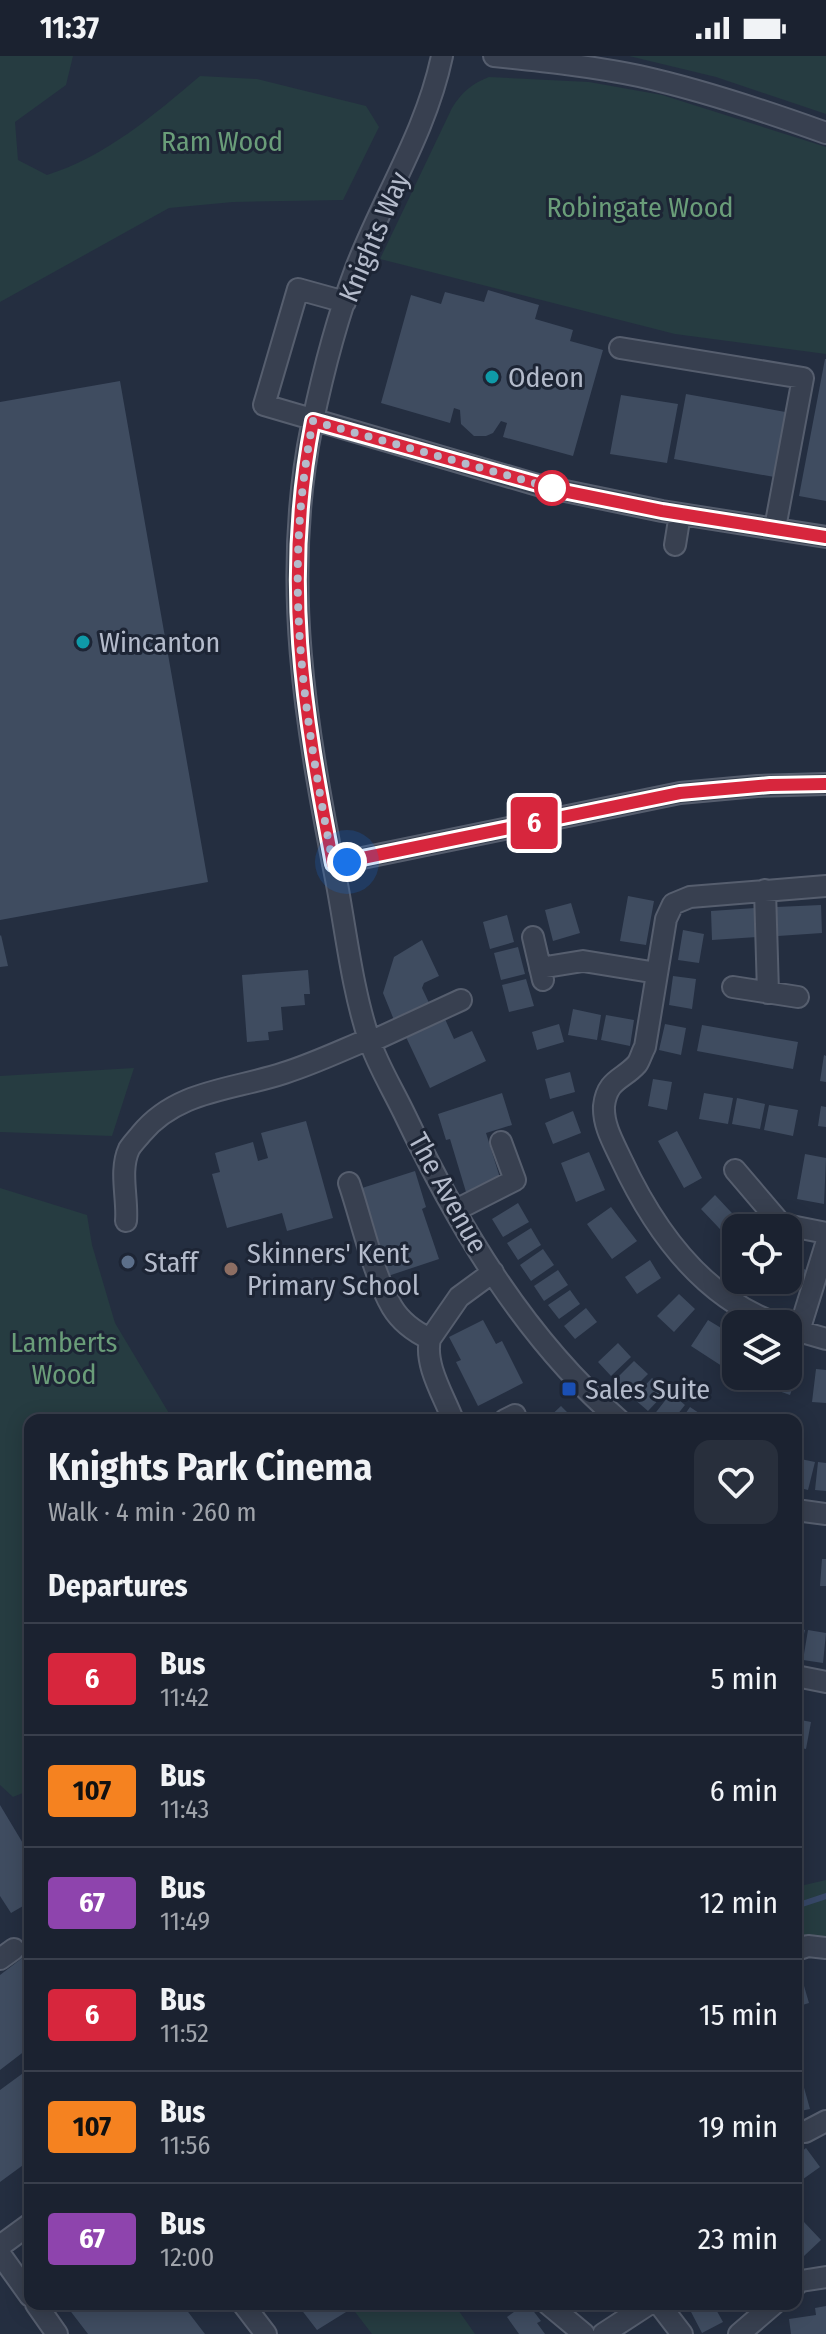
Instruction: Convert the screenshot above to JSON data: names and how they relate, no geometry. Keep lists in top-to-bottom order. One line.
{"streets":{"street":["Knights Way","The Avenue"]},"crossings":[["Knights Way","The Avenue"]],"parks":["Ram Wood","Robingate Wood","Lamberts Wood"],"places":{"other":["Odeon","Wincanton","Staff","Skinners' Kent Primary School"],"transit":["Sales Suite"]},"lines":["bus line 6"],"page":{"status":"11:37","on_map":"6","heading":[["Knights Park Cinema","Walk · 4 min · 260 m"],"Departures"],"list":[{"mark":"6","name":"Bus","note":"11:42","value":"5 min"},{"mark":"107","name":"Bus","note":"11:43","value":"6 min"},{"mark":"67","name":"Bus","note":"11:49","value":"12 min"},{"mark":"6","name":"Bus","note":"11:52","value":"15 min"},{"mark":"107","name":"Bus","note":"11:56","value":"19 min"},{"mark":"67","name":"Bus","note":"12:00","value":"23 min"}]}}
